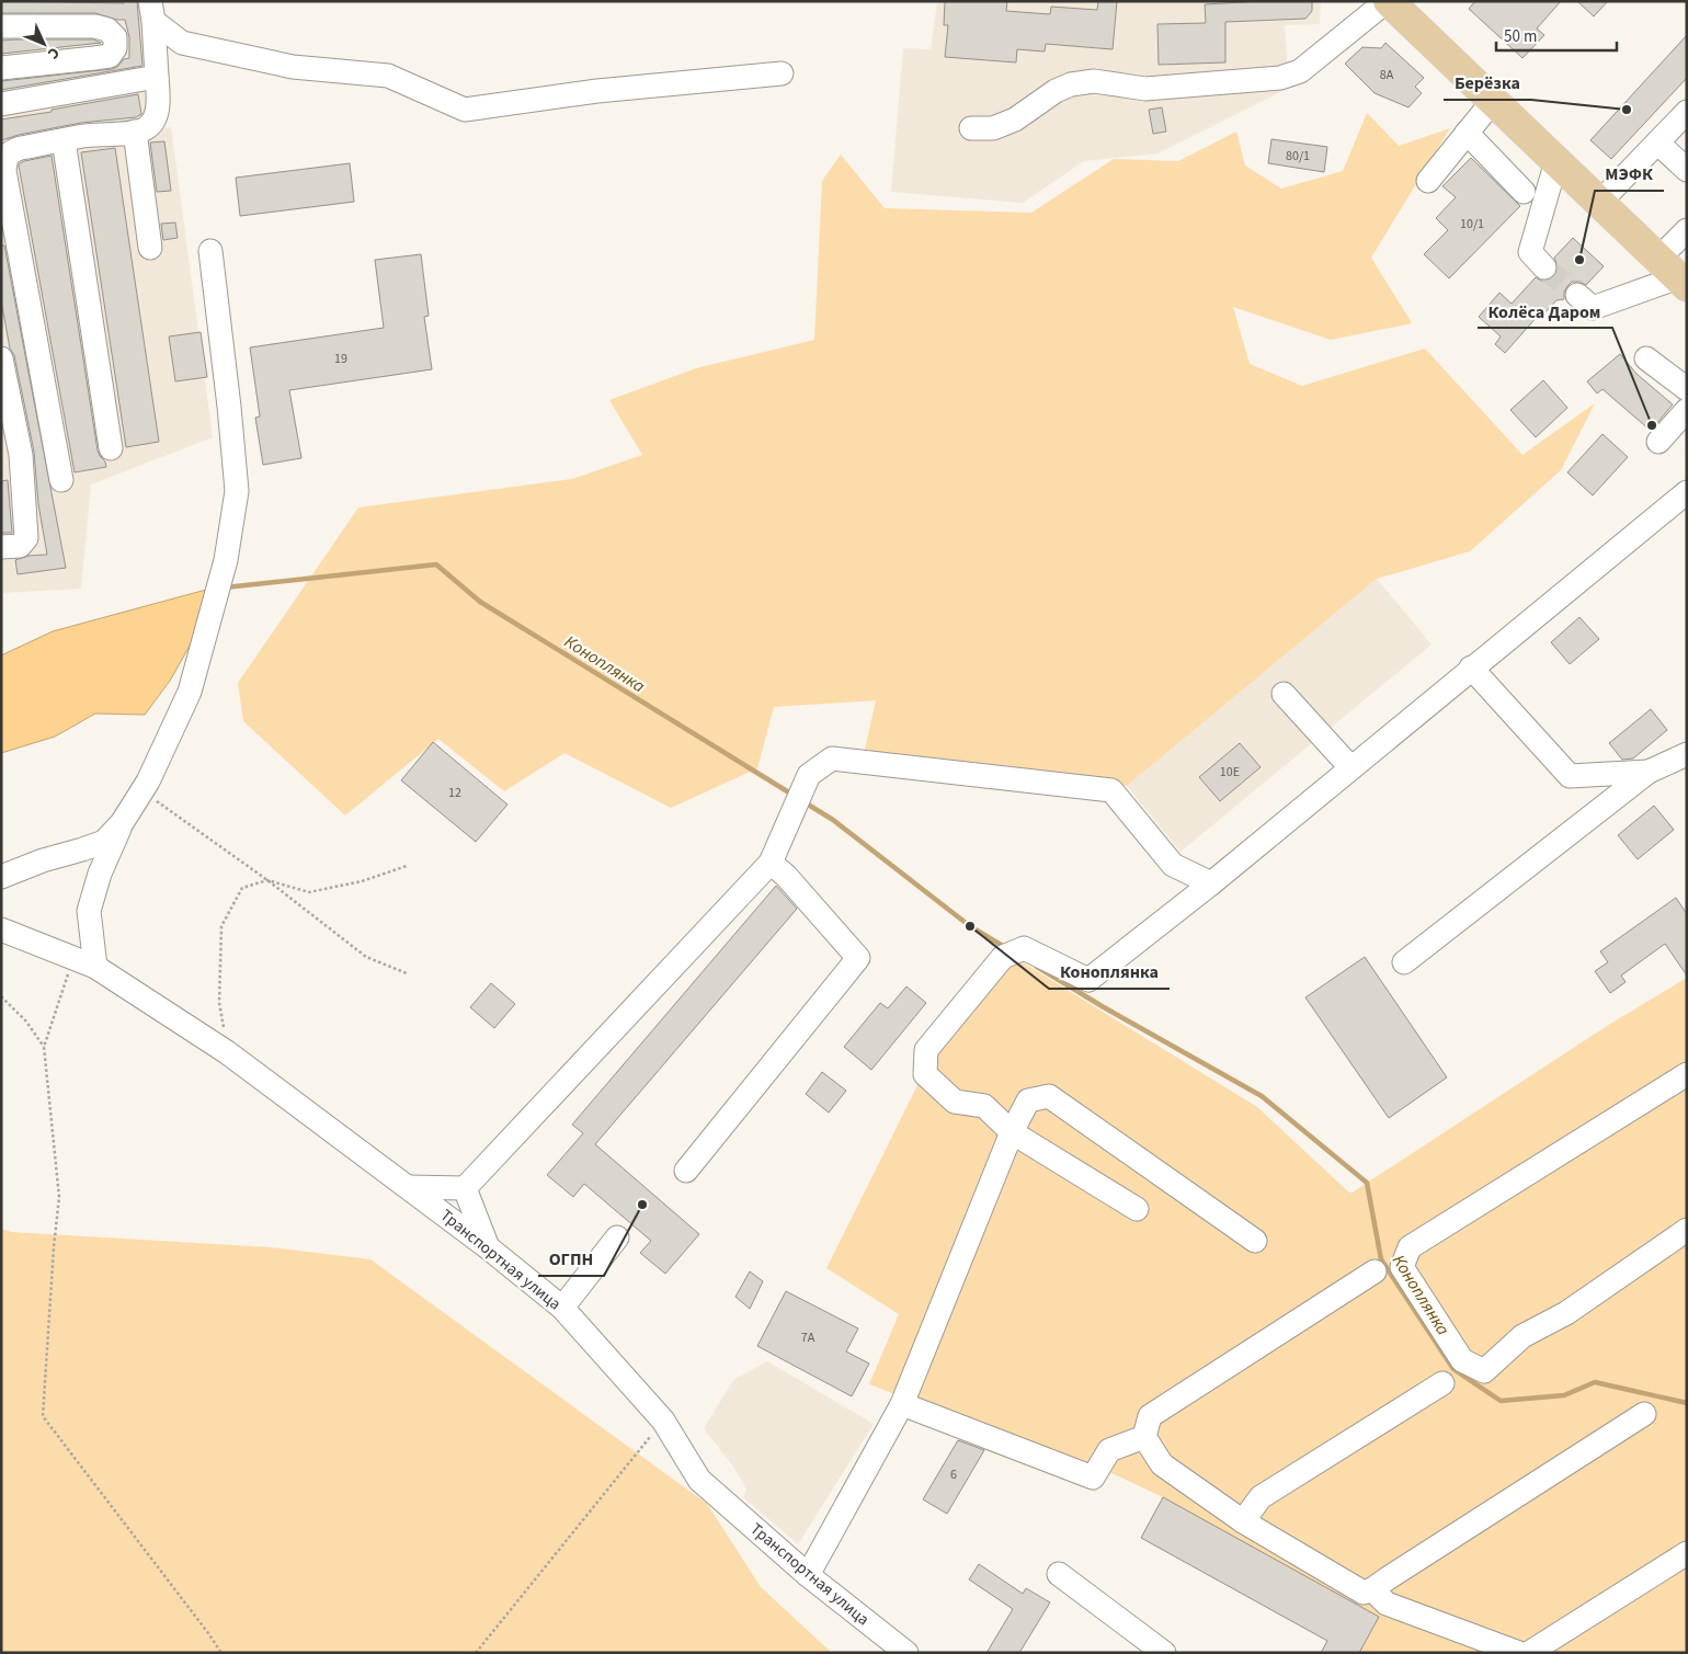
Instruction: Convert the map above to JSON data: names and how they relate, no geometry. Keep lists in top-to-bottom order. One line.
{"streets":{"street":["Транспортная улица"]},"water":["Коноплянка"],"places":["Берёзка","МЭФК","Колёса Даром","Коноплянка","ОГПН"],"house_numbers":["8А","80/1","10/1","19","10Е","12","7А","6"],"scale_bar":"50 m","north":"bottom right"}
